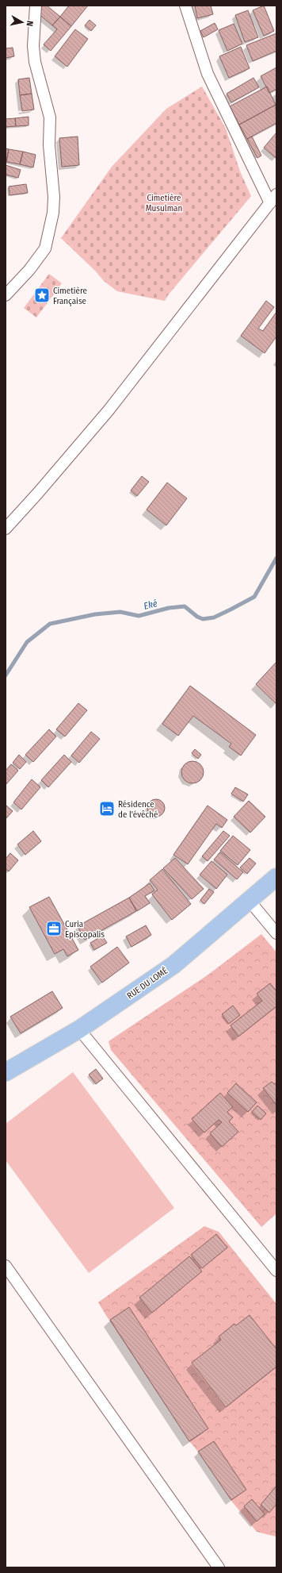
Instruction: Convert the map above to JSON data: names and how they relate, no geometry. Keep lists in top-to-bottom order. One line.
{"streets":{"main road":["RUE DU LOMÉ"]},"water":["Eké"],"parks":["Cimetière Musulman"],"places":{"place":["Cimetière Française"],"hotel":["Résidence de l'évêché"],"office":["Curia Episcopalis"]},"north":"right"}
